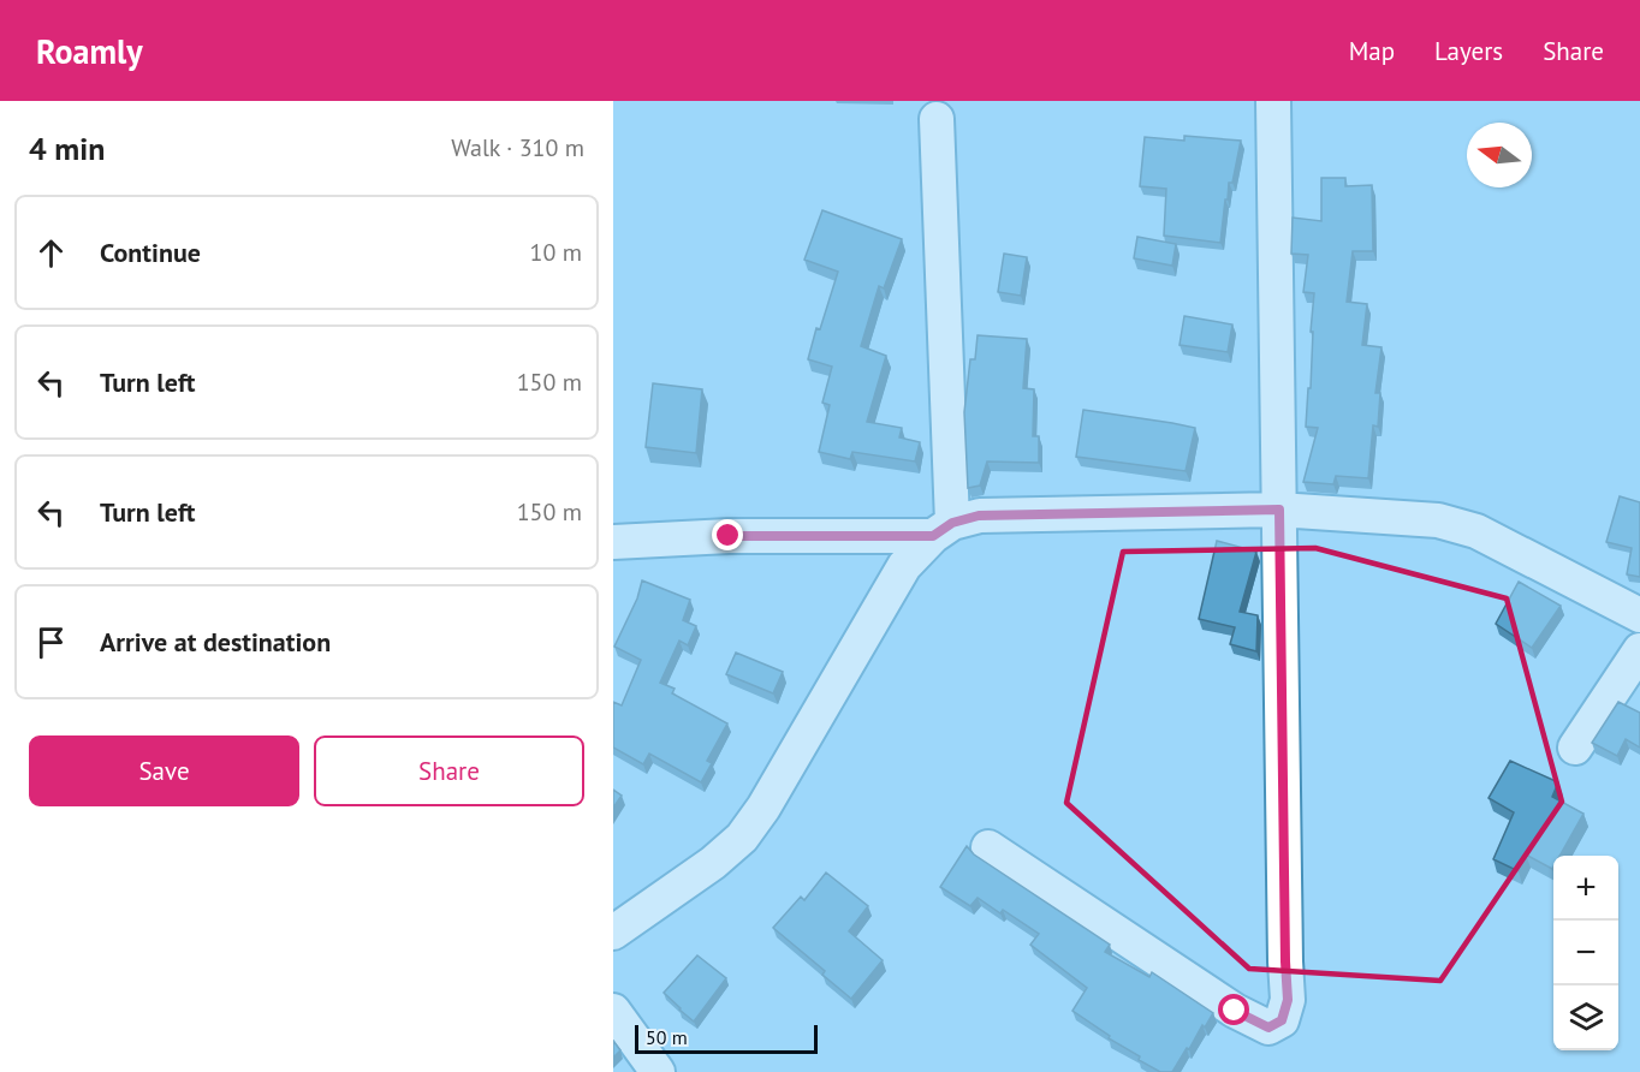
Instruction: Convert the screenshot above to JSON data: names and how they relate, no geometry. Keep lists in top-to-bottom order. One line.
{"scale_bar":"50 m","north":"left","page":{"header":"Roamly","nav":["Map","Layers","Share"],"heading":["4 min","Walk · 310 m"],"list":[["Continue","10 m"],["Turn left","150 m"],["Turn left","150 m"],"Arrive at destination"],"buttons":["Save","Share"],"map_buttons":["+","−"],"scale":"50 m"}}
